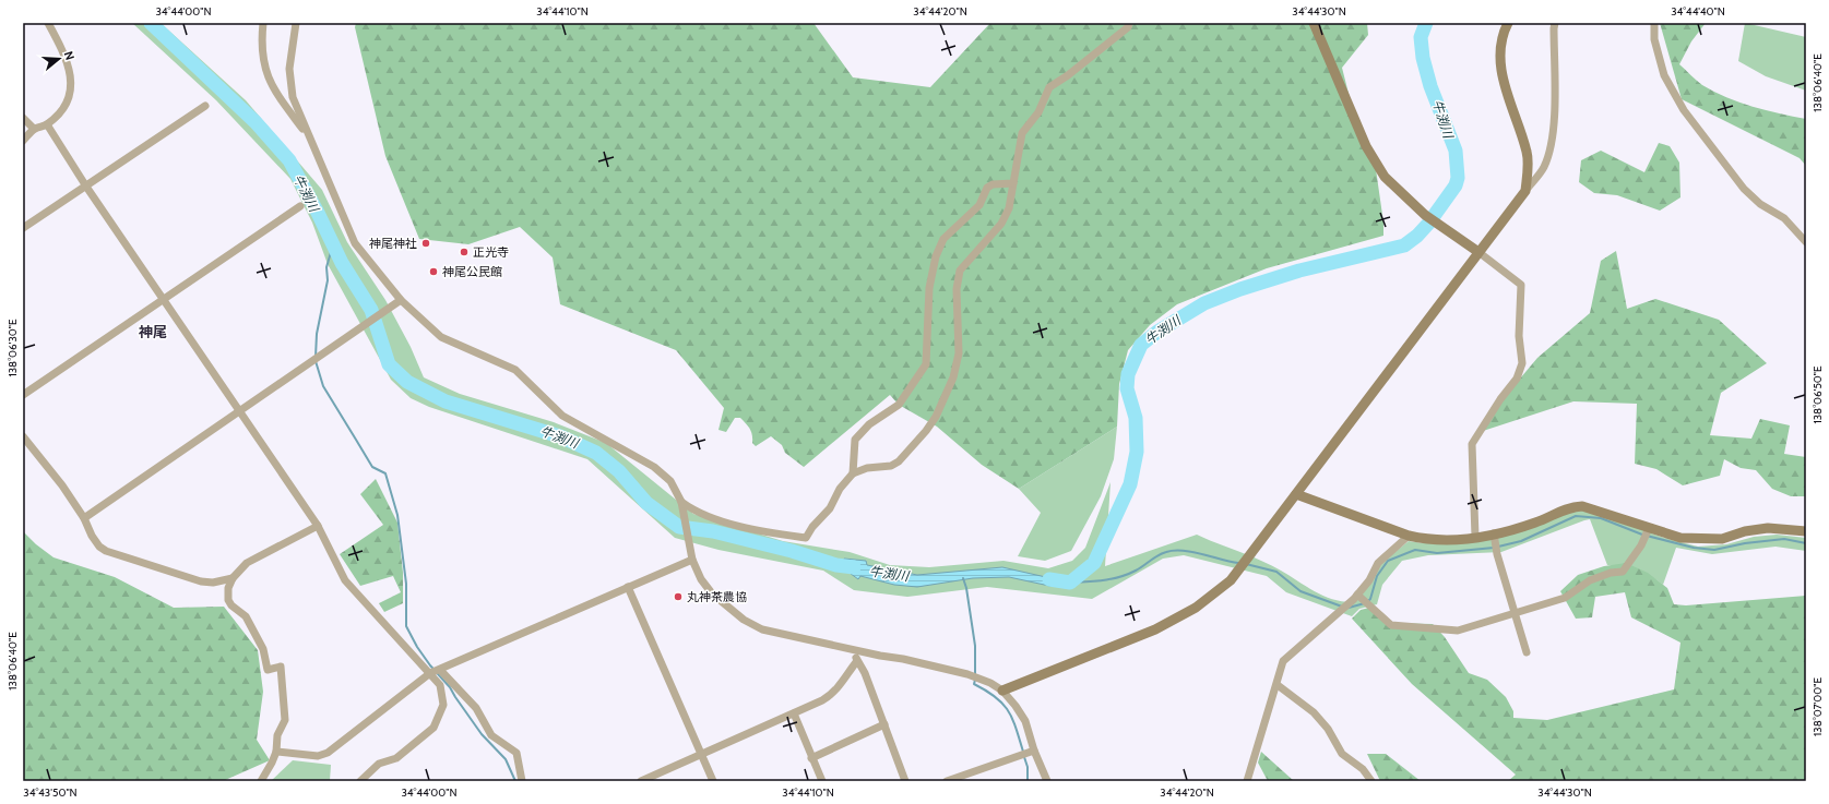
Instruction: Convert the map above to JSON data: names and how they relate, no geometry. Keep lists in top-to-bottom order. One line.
{"districts":["神尾"],"water":["牛渕川"],"places":["神尾神社","正光寺","神尾公民館","丸神茶農協"],"north":"right","coordinates":["34°44'00\"N","34°44'10\"N","34°44'20\"N","34°44'30\"N","34°44'40\"N","138°06'40\"E","138°06'30\"E","138°06'50\"E","138°07'00\"E","34°43'50\"N"]}
